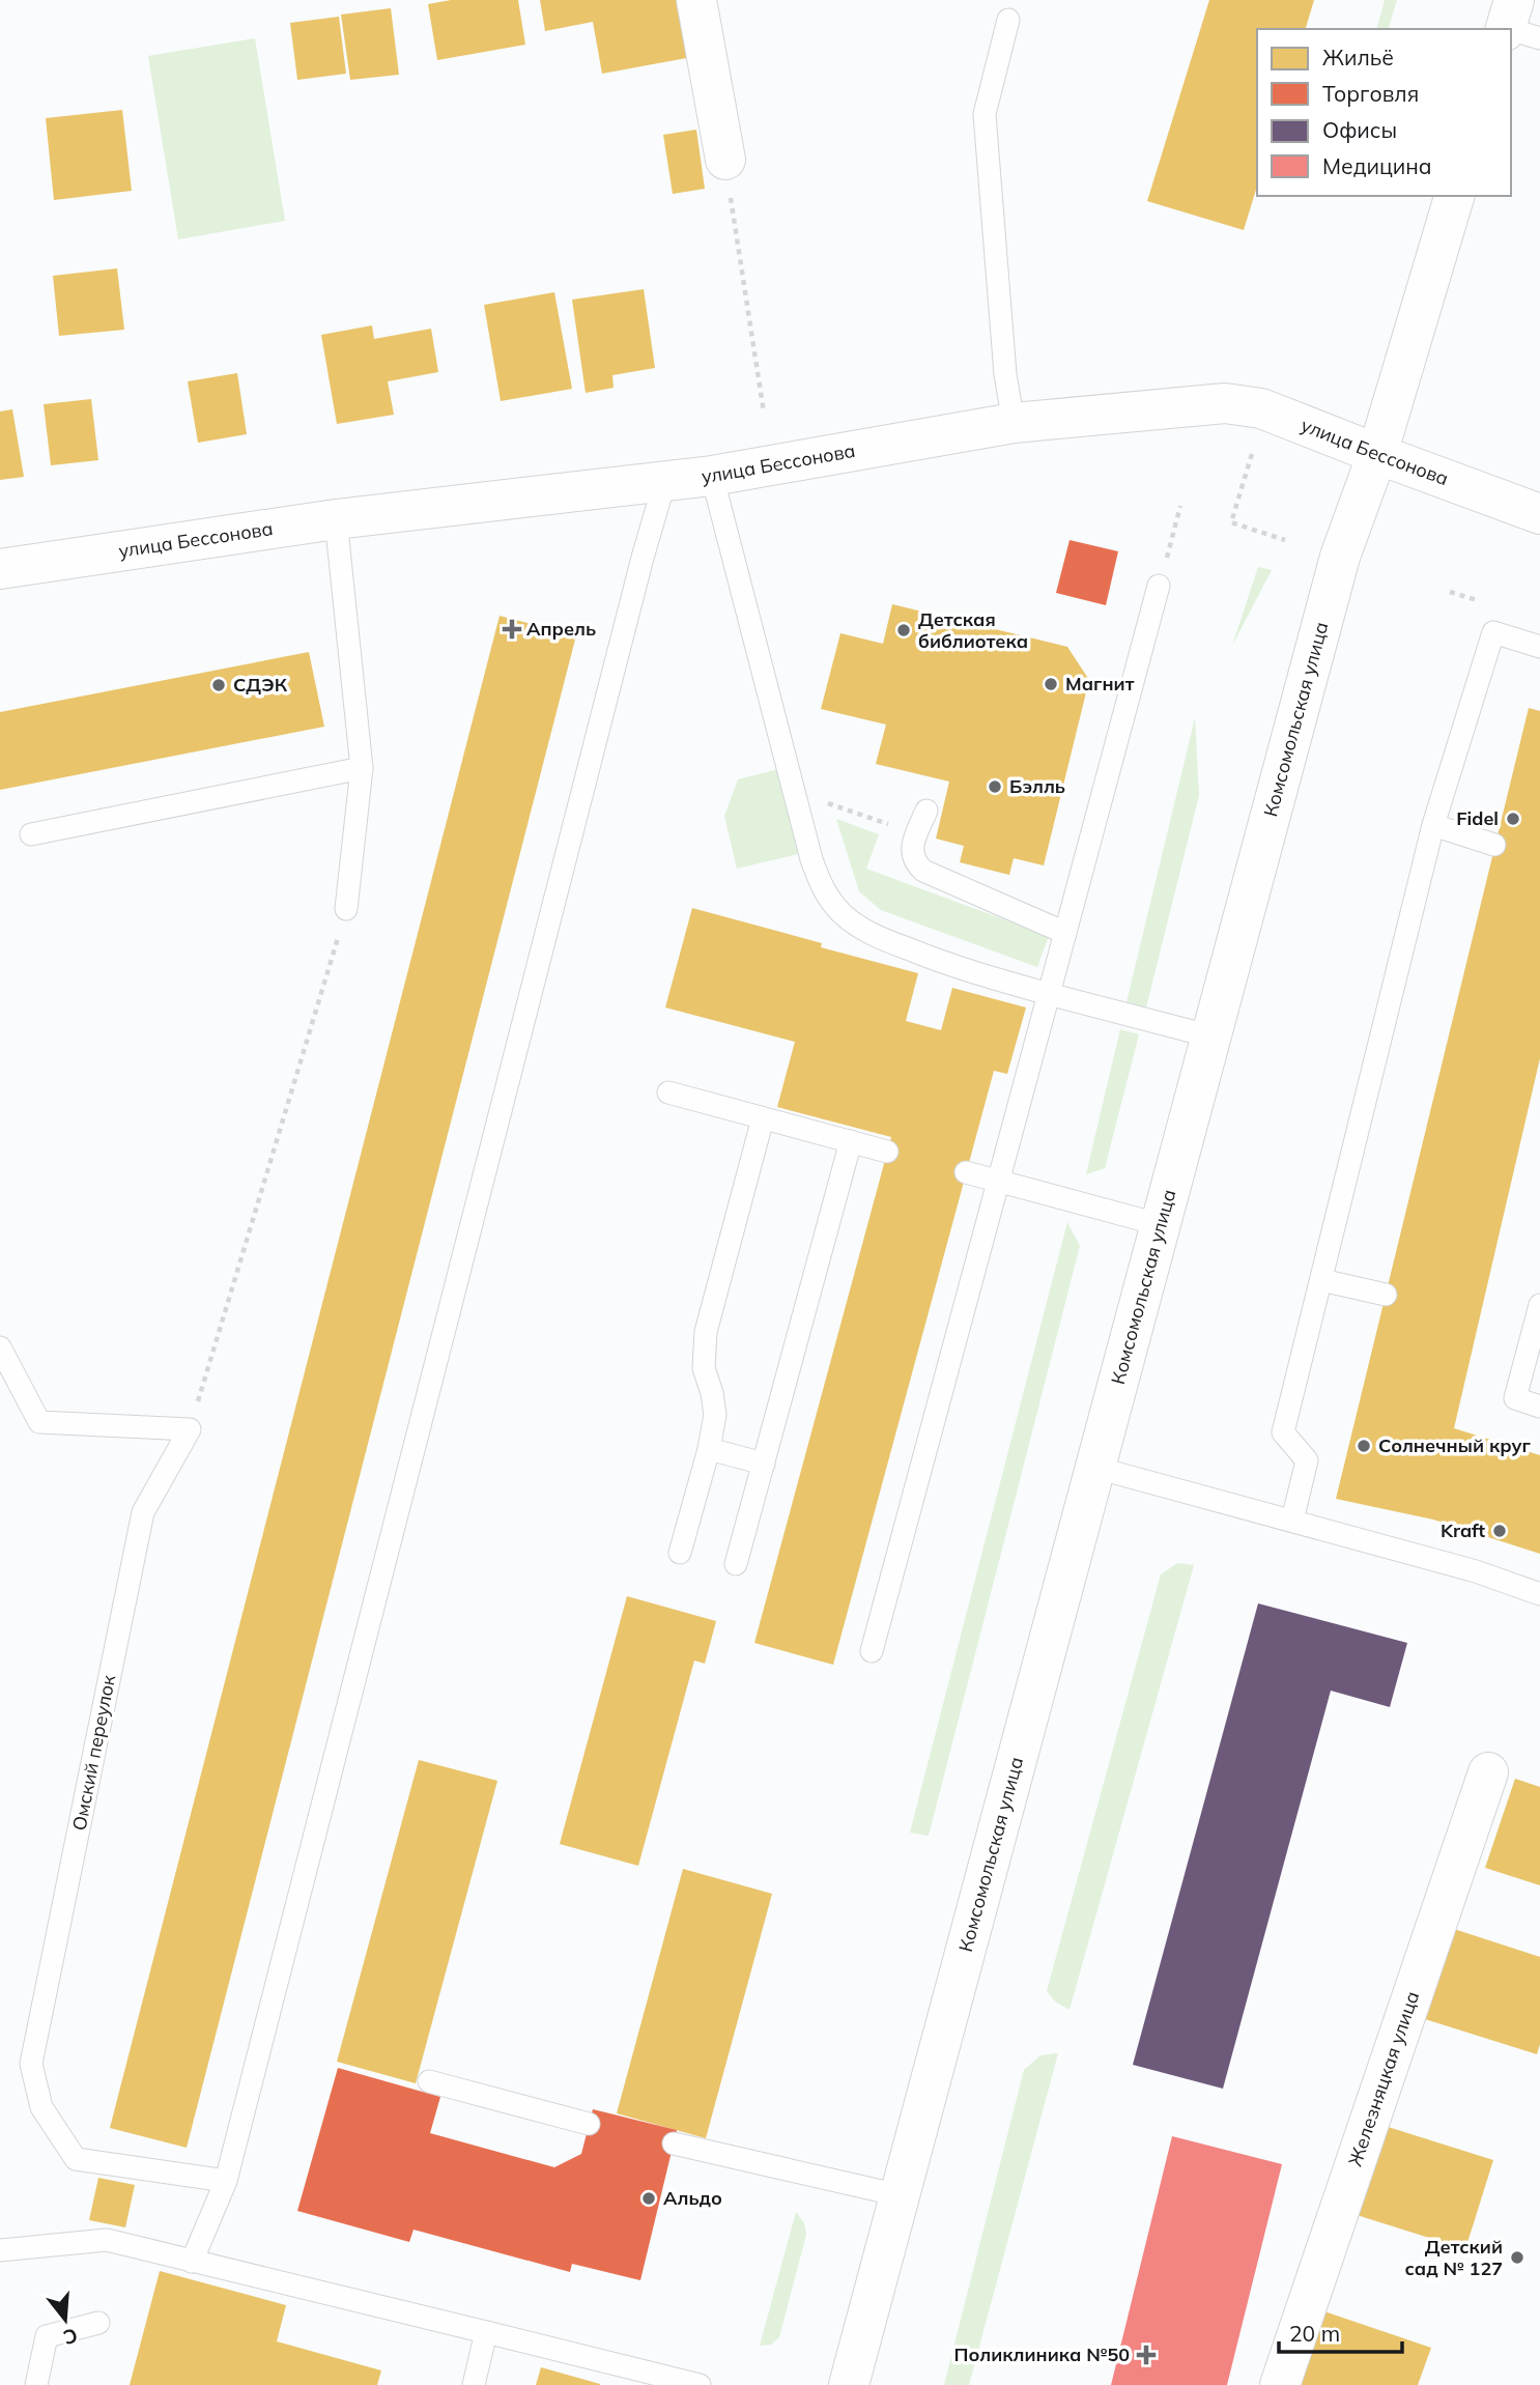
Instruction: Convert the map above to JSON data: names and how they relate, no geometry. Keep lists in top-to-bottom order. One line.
{"streets":{"street":["улица Бессонова","Комсомольская улица","Железняцкая улица"],"lane":["Омский переулок"]},"crossings":[["улица Бессонова","Комсомольская улица"]],"places":{"health":["Апрель","Поликлиника №50"],"other":["Детская библиотека","Магнит","СДЭК","Бэлль","Fidel","Солнечный круг","Kraft","Альдо","Детский сад № 127"]},"legend":["Жильё","Торговля","Офисы","Медицина"],"scale_bar":"20 m","north":"bottom"}
